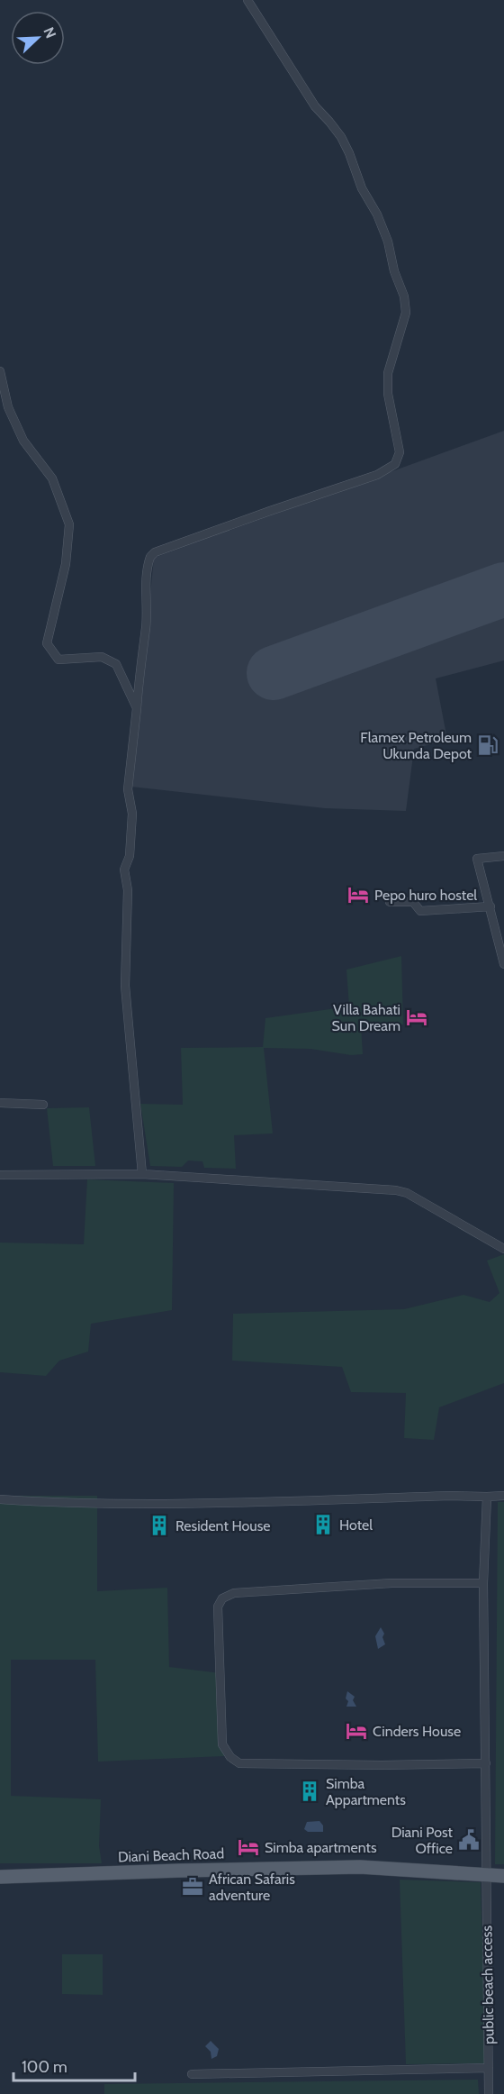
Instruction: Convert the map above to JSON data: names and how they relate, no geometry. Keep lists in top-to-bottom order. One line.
{"streets":{"main road":["Diani Beach Road"],"street":["public beach access"]},"crossings":[["Diani Beach Road","public beach access"]],"places":{"fuel station":["Flamex Petroleum Ukunda Depot"],"hotel":["Pepo huro hostel","Villa Bahati Sun Dream","Cinders House","Simba apartments"],"building":["Hotel","Resident House","Simba Appartments"],"public building":["Diani Post Office"],"office":["African Safaris adventure"]},"scale_bar":"100 m","north":"top right"}
